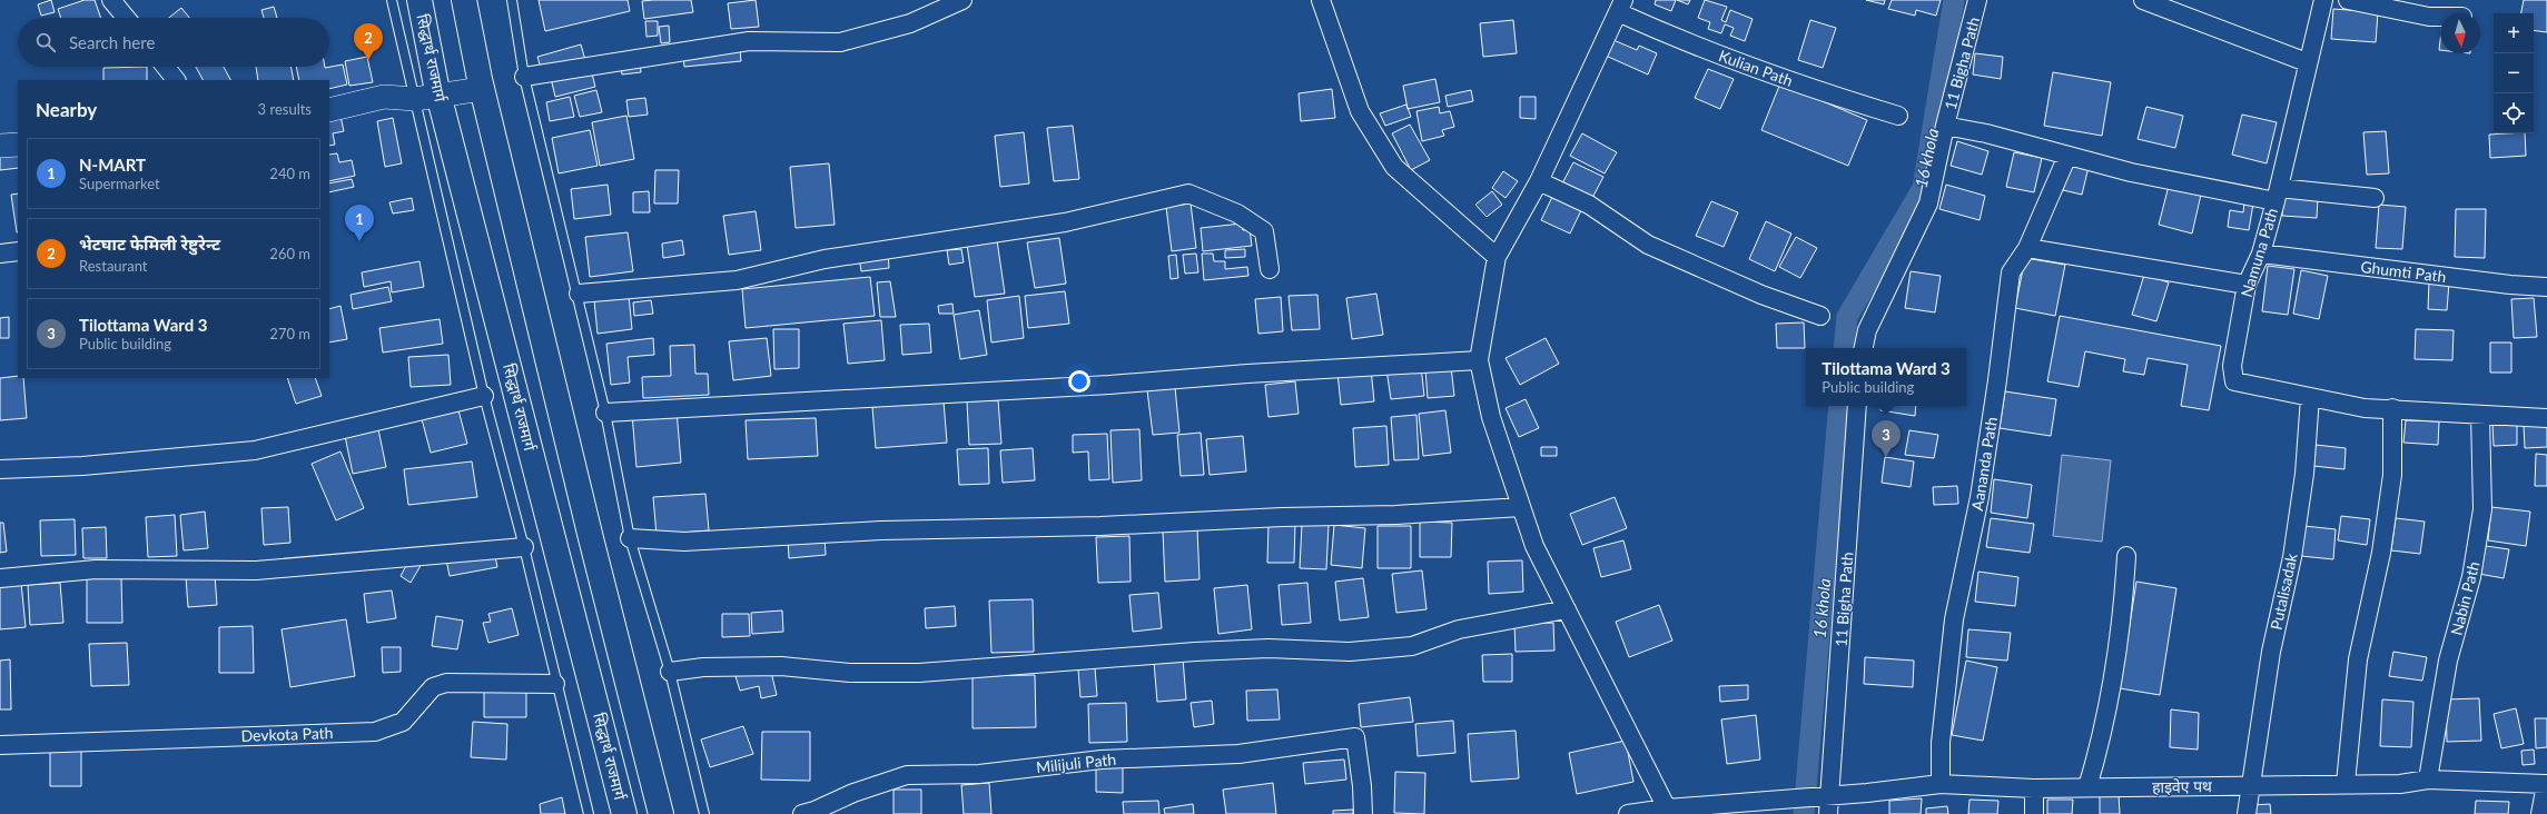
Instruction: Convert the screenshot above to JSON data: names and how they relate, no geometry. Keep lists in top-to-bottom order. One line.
{"streets":{"highway":["सिद्धार्थ राजमार्ग"],"street":["11 Bigha Path","Kulian Path","Namuna Path","Ghumti Path","Aananda Path","Putalisadak","Nabin Path","Devkota Path","Milijuli Path","हाइवेए पथ"]},"crossings":[["11 Bigha Path","हाइवेए पथ"],["Namuna Path","Ghumti Path"],["Namuna Path","Putalisadak"],["Namuna Path","Nabin Path"],["Aananda Path","हाइवेए पथ"],["Putalisadak","हाइवेए पथ"],["Nabin Path","हाइवेए पथ"]],"water":["16 khola"],"north":"bottom","page":{"map_buttons":["+","−"],"search":"Search here","pins":["2","1","3"],"heading":["Nearby","3 results"],"list":[{"mark":"1","name":"N-MART","note":"Supermarket","value":"240 m"},{"mark":"2","name":"भेटघाट फेमिली रेष्टुरेन्ट","note":"Restaurant","value":"260 m"},{"mark":"3","name":"Tilottama Ward 3","note":"Public building","value":"270 m"}],"popup":["Tilottama Ward 3","Public building"]}}
